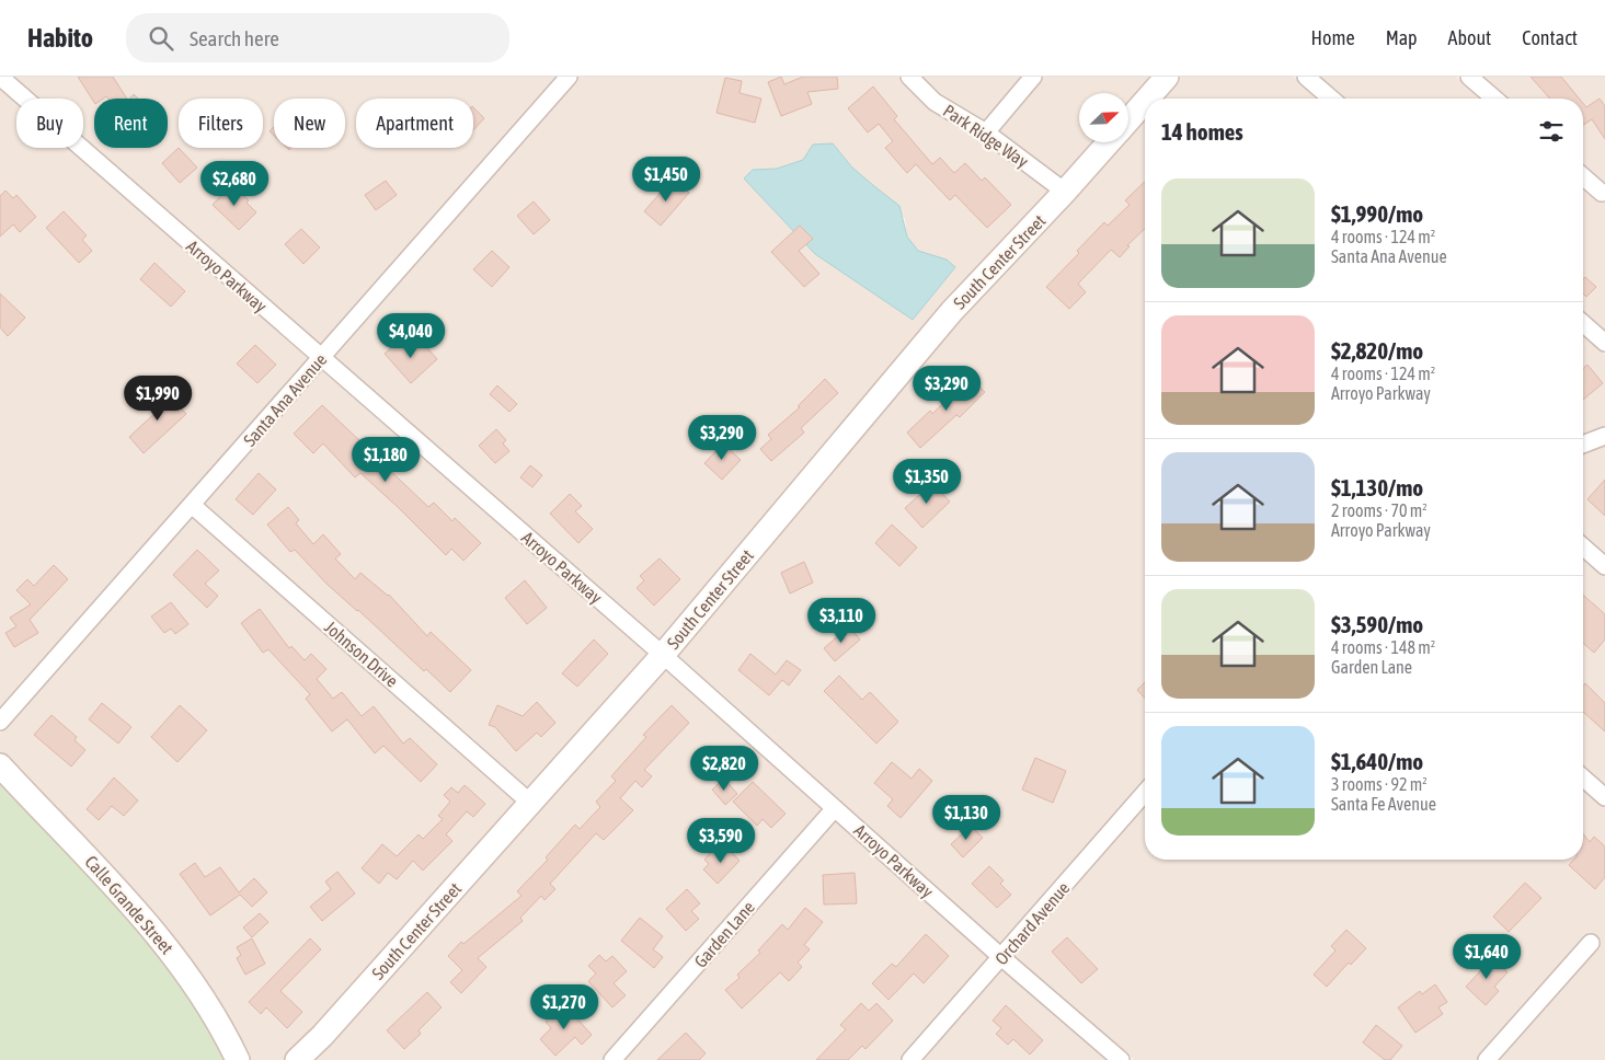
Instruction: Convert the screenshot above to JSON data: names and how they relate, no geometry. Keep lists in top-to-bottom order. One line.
{"streets":{"street":["Park Ridge Way","South Center Street","Arroyo Parkway","Santa Ana Avenue","Johnson Drive","Calle Grande Street","Orchard Avenue","Garden Lane"]},"crossings":[["Park Ridge Way","South Center Street"],["South Center Street","Arroyo Parkway"],["South Center Street","Johnson Drive"],["Arroyo Parkway","Santa Ana Avenue"],["Arroyo Parkway","Orchard Avenue"],["Arroyo Parkway","Garden Lane"],["Santa Ana Avenue","Johnson Drive"]],"north":"top right","page":{"header":"Habito","search":"Search here","nav":["Home","Map","About","Contact"],"chip":["Buy","Rent","Filters","New","Apartment"],"heading":"14 homes","price":["$1,450","$2,680","$4,040","$3,290","$1,990","$3,290","$1,180","$1,350","$3,110","$2,820","$1,130","$3,590","$1,640","$1,270"],"list":[{"name":"$1,990/mo","note":"4 rooms · 124 m² · Santa Ana Avenue"},{"name":"$2,820/mo","note":"4 rooms · 124 m² · Arroyo Parkway"},{"name":"$1,130/mo","note":"2 rooms · 70 m² · Arroyo Parkway"},{"name":"$3,590/mo","note":"4 rooms · 148 m² · Garden Lane"},{"name":"$1,640/mo","note":"3 rooms · 92 m² · Santa Fe Avenue"}]}}
